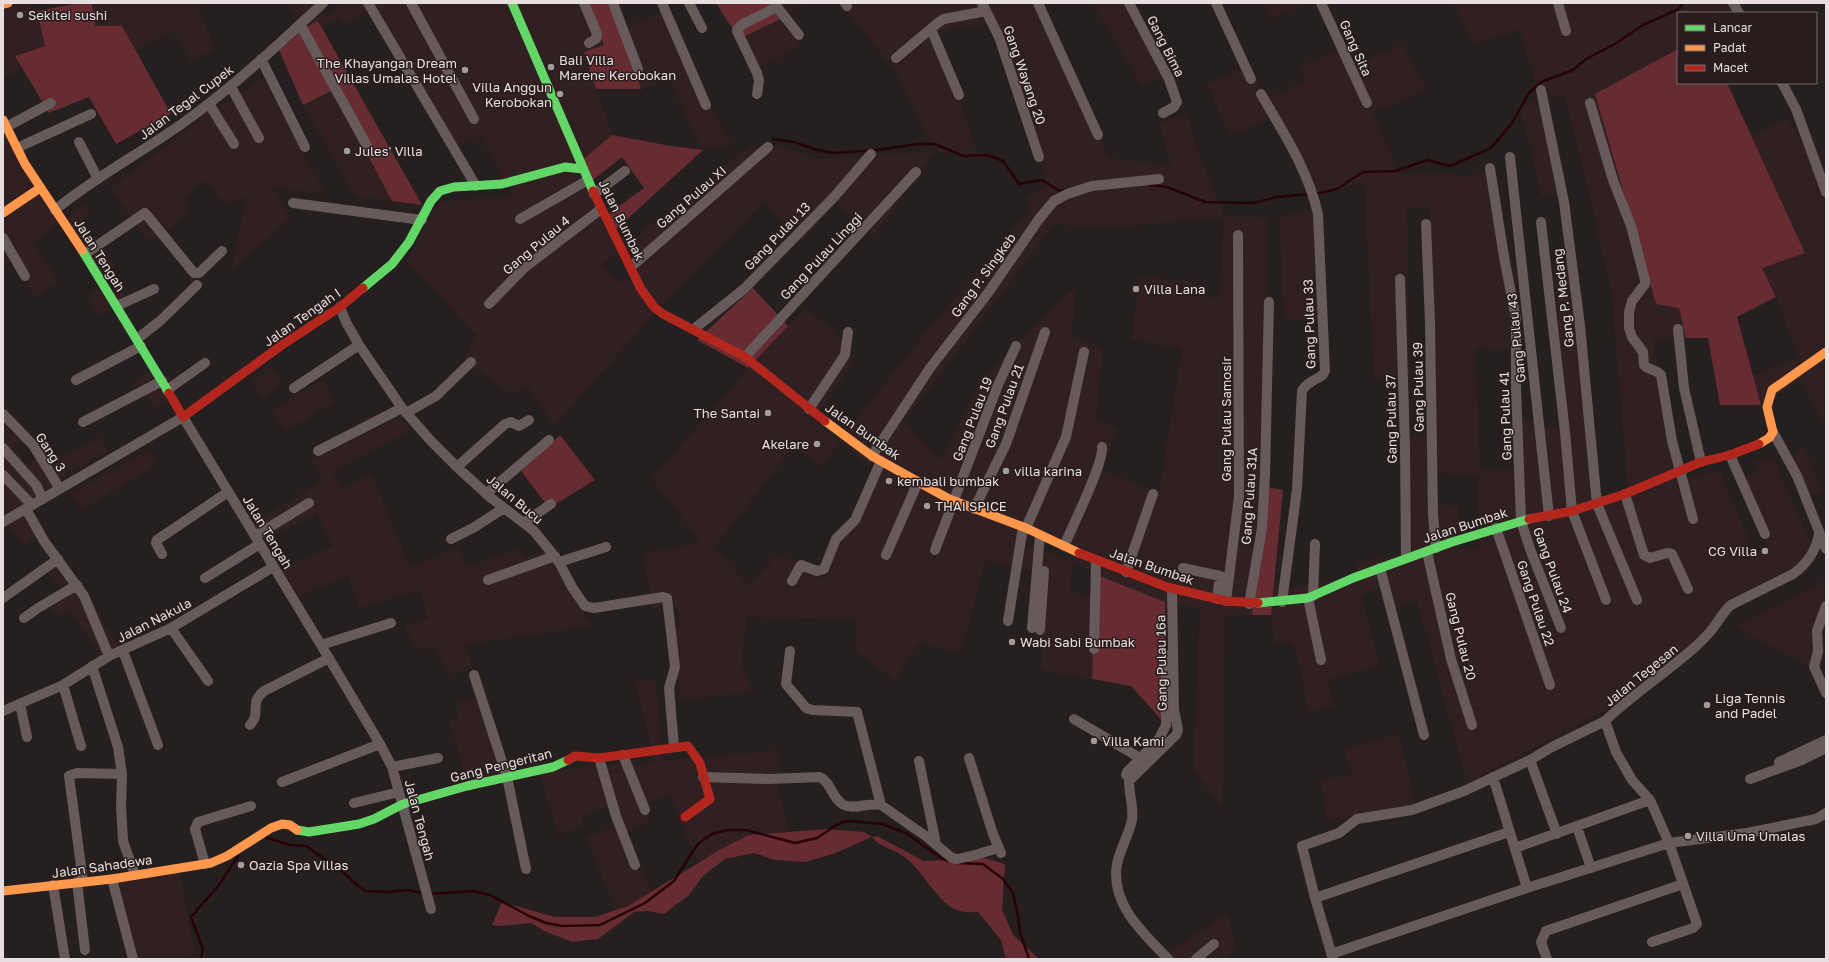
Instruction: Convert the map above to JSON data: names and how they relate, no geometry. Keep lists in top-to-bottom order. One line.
{"streets":{"street":["Gang Bima","Gang Sita","Gang Wayang 20","Jalan Tegal Cupek","Gang Pulau XI","Jalan Bumbak","Gang Pulau 13","Gang Pulau 4","Jalan Tengah","Gang Pulau Linggi","Gang P. Singkeb","Gang P. Medang","Jalan Tengah I","Gang Pulau 33","Gang Pulau 43","Gang Pulau 39","Gang Pulau 21","Gang Pulau 41","Gang Pulau 19","Gang Pulau Samosir","Gang Pulau 37","Gang 3","Gang Pulau 31A","Jalan Bucu","Gang Pulau 24","Gang Pulau 22","Jalan Nakula","Gang Pulau 20","Gang Pulau 16a","Jalan Tegesan","Gang Pengeritan","Jalan Sahadewa"]},"crossings":[["Jalan Tegal Cupek","Jalan Tengah"],["Gang Pulau XI","Jalan Bumbak"],["Jalan Bumbak","Gang Pulau 13"],["Jalan Bumbak","Gang Pulau 4"],["Jalan Bumbak","Gang Pulau Linggi"],["Jalan Bumbak","Gang P. Singkeb"],["Jalan Bumbak","Gang P. Medang"],["Jalan Bumbak","Jalan Tengah I"],["Jalan Bumbak","Gang Pulau 33"],["Jalan Bumbak","Gang Pulau 43"],["Jalan Bumbak","Gang Pulau 39"],["Jalan Bumbak","Gang Pulau 21"],["Jalan Bumbak","Gang Pulau 41"],["Jalan Bumbak","Gang Pulau 19"],["Jalan Bumbak","Gang Pulau Samosir"],["Jalan Bumbak","Gang Pulau 37"],["Jalan Bumbak","Gang Pulau 31A"],["Jalan Bumbak","Gang Pulau 24"],["Jalan Bumbak","Gang Pulau 22"],["Jalan Bumbak","Gang Pulau 20"],["Jalan Bumbak","Gang Pulau 16a"],["Jalan Tengah","Jalan Tengah I"],["Jalan Tengah","Jalan Nakula"],["Jalan Tengah","Gang Pengeritan"],["Jalan Tengah","Jalan Sahadewa"],["Jalan Tengah I","Gang 3"],["Jalan Tengah I","Jalan Bucu"],["Jalan Tengah I","Jalan Nakula"],["Gang Pulau 39","Gang Pulau 20"],["Gang Pulau 41","Gang Pulau 24"],["Jalan Bucu","Gang Pengeritan"],["Gang Pengeritan","Jalan Sahadewa"]],"places":["Sekitei sushi","Bali Villa Marene Kerobokan","The Khayangan Dream Villas Umalas Hotel","Villa Anggun Kerobokan","Jules' Villa","Villa Lana","The Santai","Akelare","villa karina","kembali bumbak","THAI SPICE","CG Villa","Wabi Sabi Bumbak","Liga Tennis and Padel","Villa Kami","Villa Uma Umalas","Oazia Spa Villas"],"legend":["Lancar","Padat","Macet"]}
